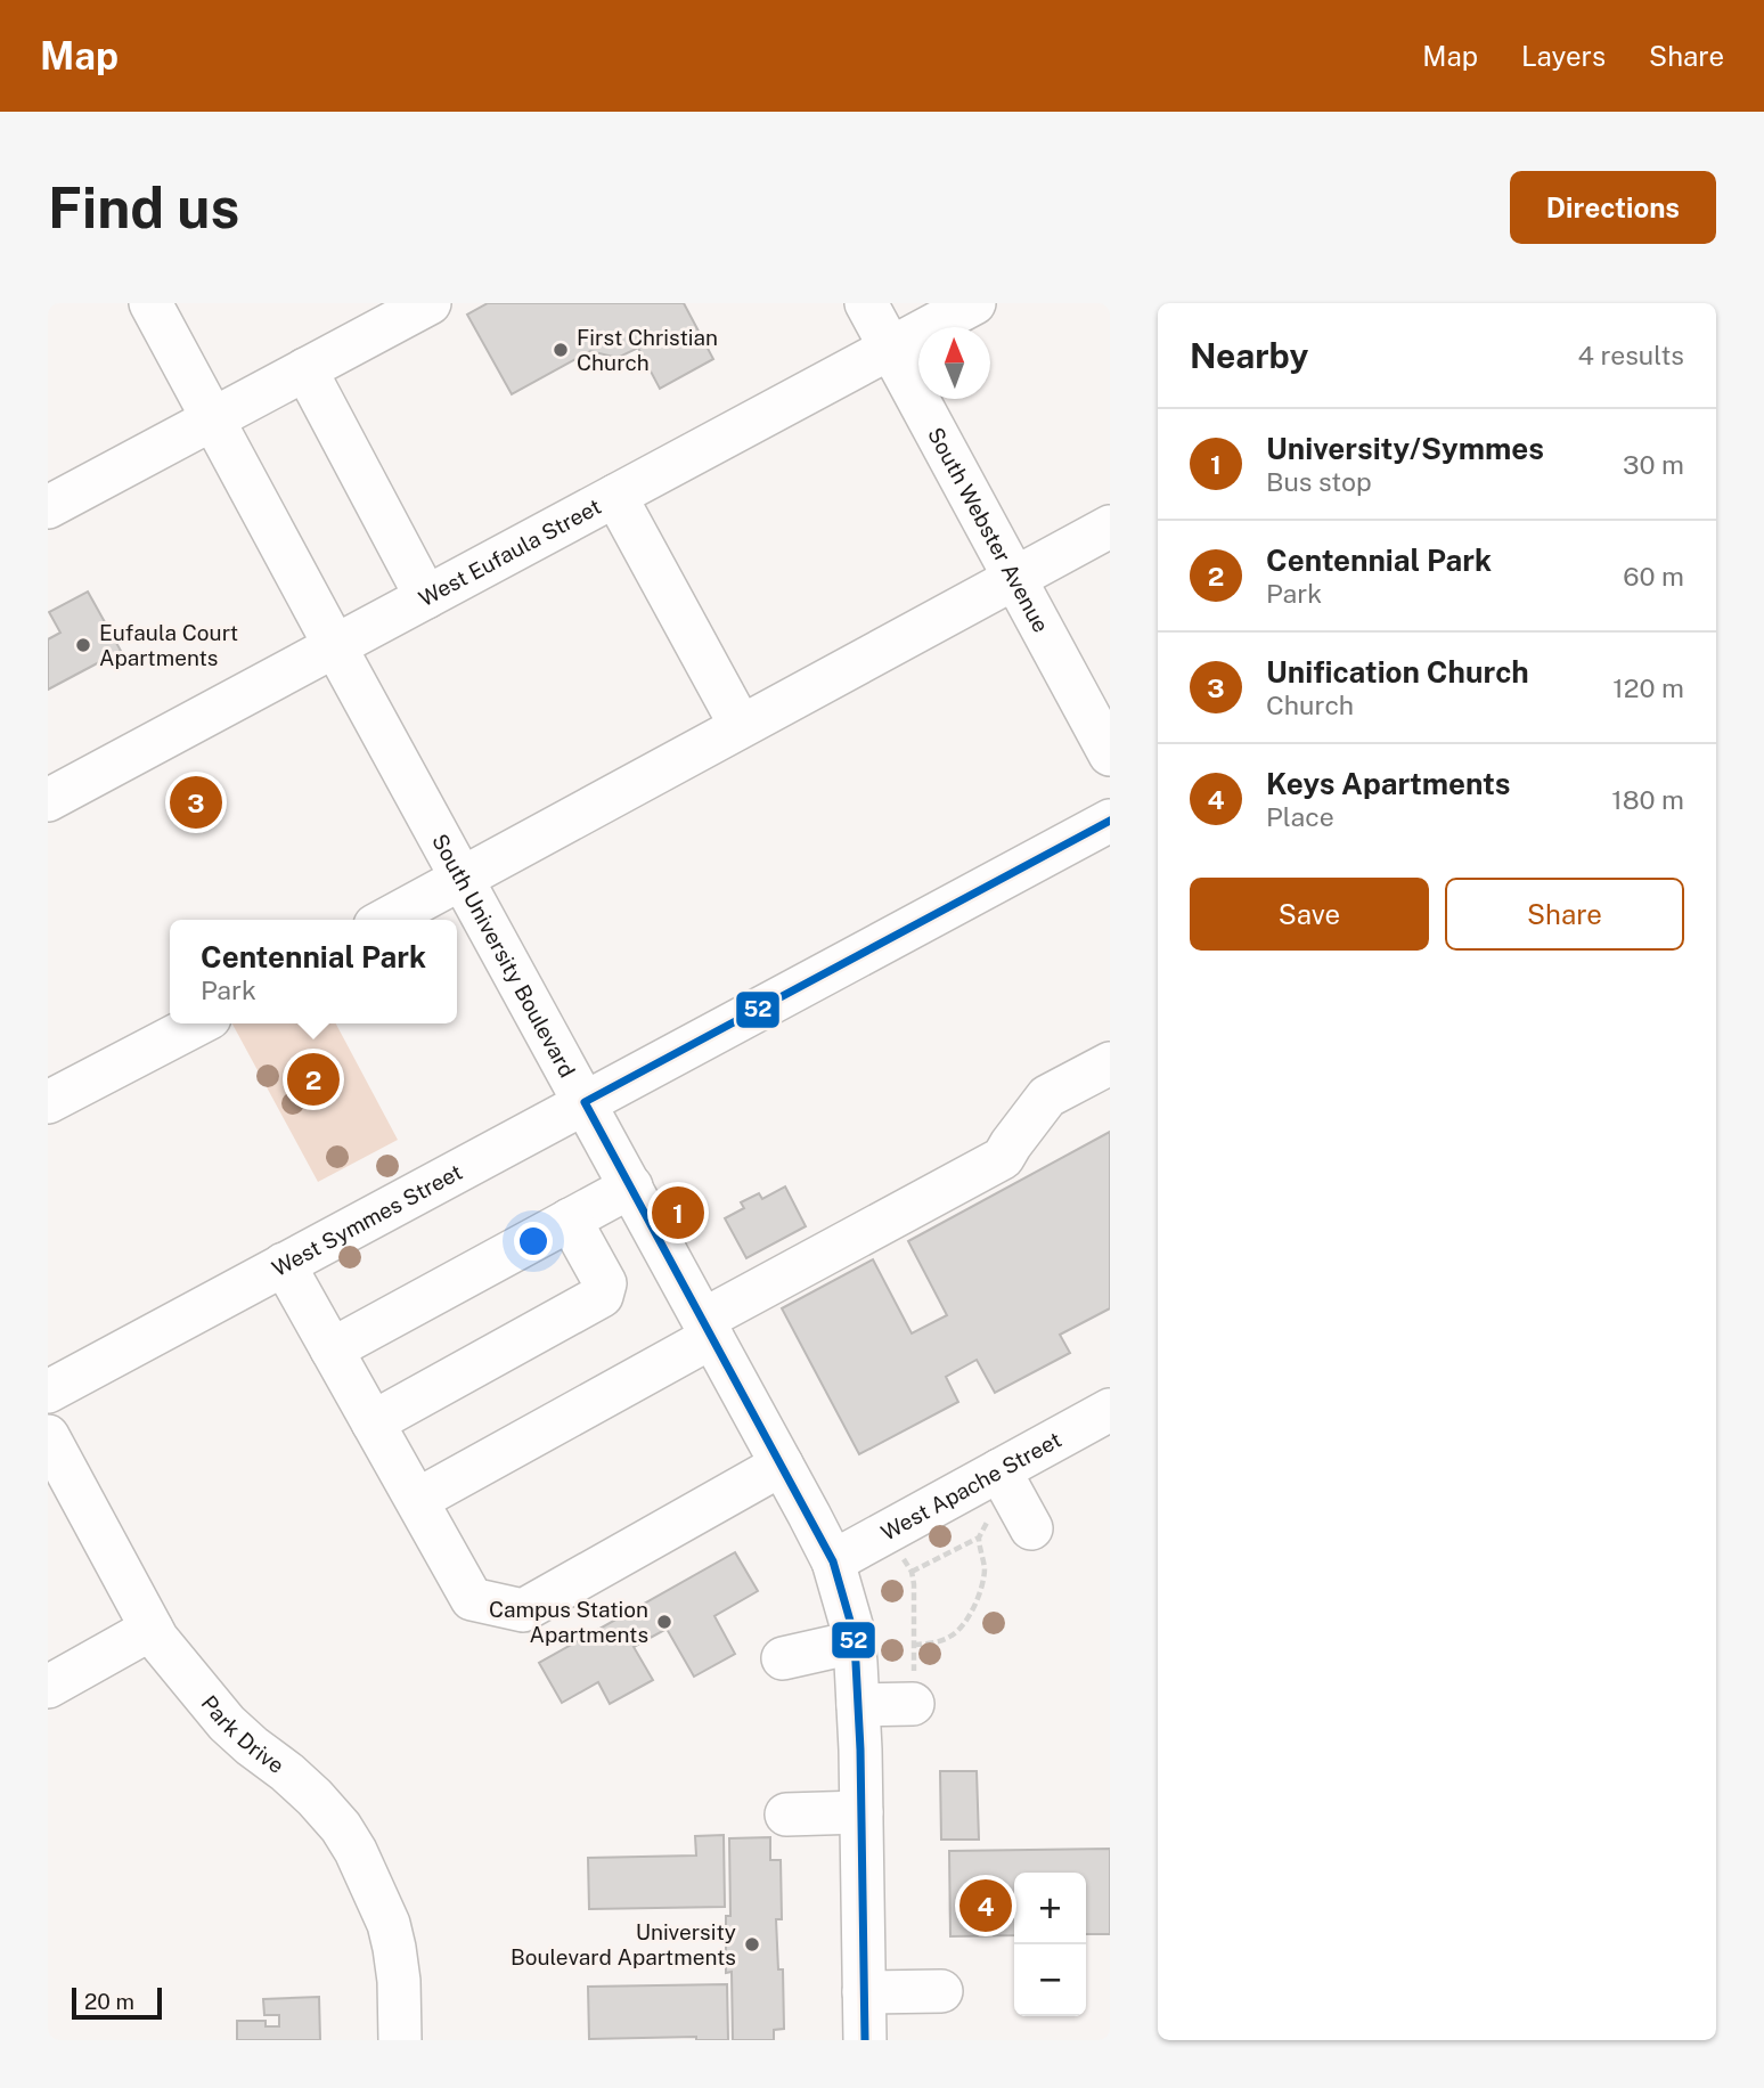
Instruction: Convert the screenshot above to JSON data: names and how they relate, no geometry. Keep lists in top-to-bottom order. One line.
{"streets":{"street":["South Webster Avenue","West Eufaula Street","South University Boulevard","West Symmes Street","West Apache Street","Park Drive"]},"crossings":[["South Webster Avenue","West Eufaula Street"],["West Eufaula Street","South University Boulevard"],["South University Boulevard","West Symmes Street"],["South University Boulevard","West Apache Street"]],"places":["First Christian Church","Eufaula Court Apartments","Campus Station Apartments","University Boulevard Apartments"],"lines":["transit line 52"],"scale_bar":"20 m","north":"top","page":{"header":"Map","nav":["Map","Layers","Share"],"buttons":["Directions",["Save","Share"]],"title":"Find us","heading":["Nearby","4 results"],"list":[{"mark":"1","name":"University/Symmes","note":"Bus stop","value":"30 m"},{"mark":"2","name":"Centennial Park","note":"Park","value":"60 m"},{"mark":"3","name":"Unification Church","note":"Church","value":"120 m"},{"mark":"4","name":"Keys Apartments","note":"Place","value":"180 m"}],"pins":["3","2","1","4"],"popup":["Centennial Park","Park"],"map_buttons":["+","−"],"scale":"20 m"}}
